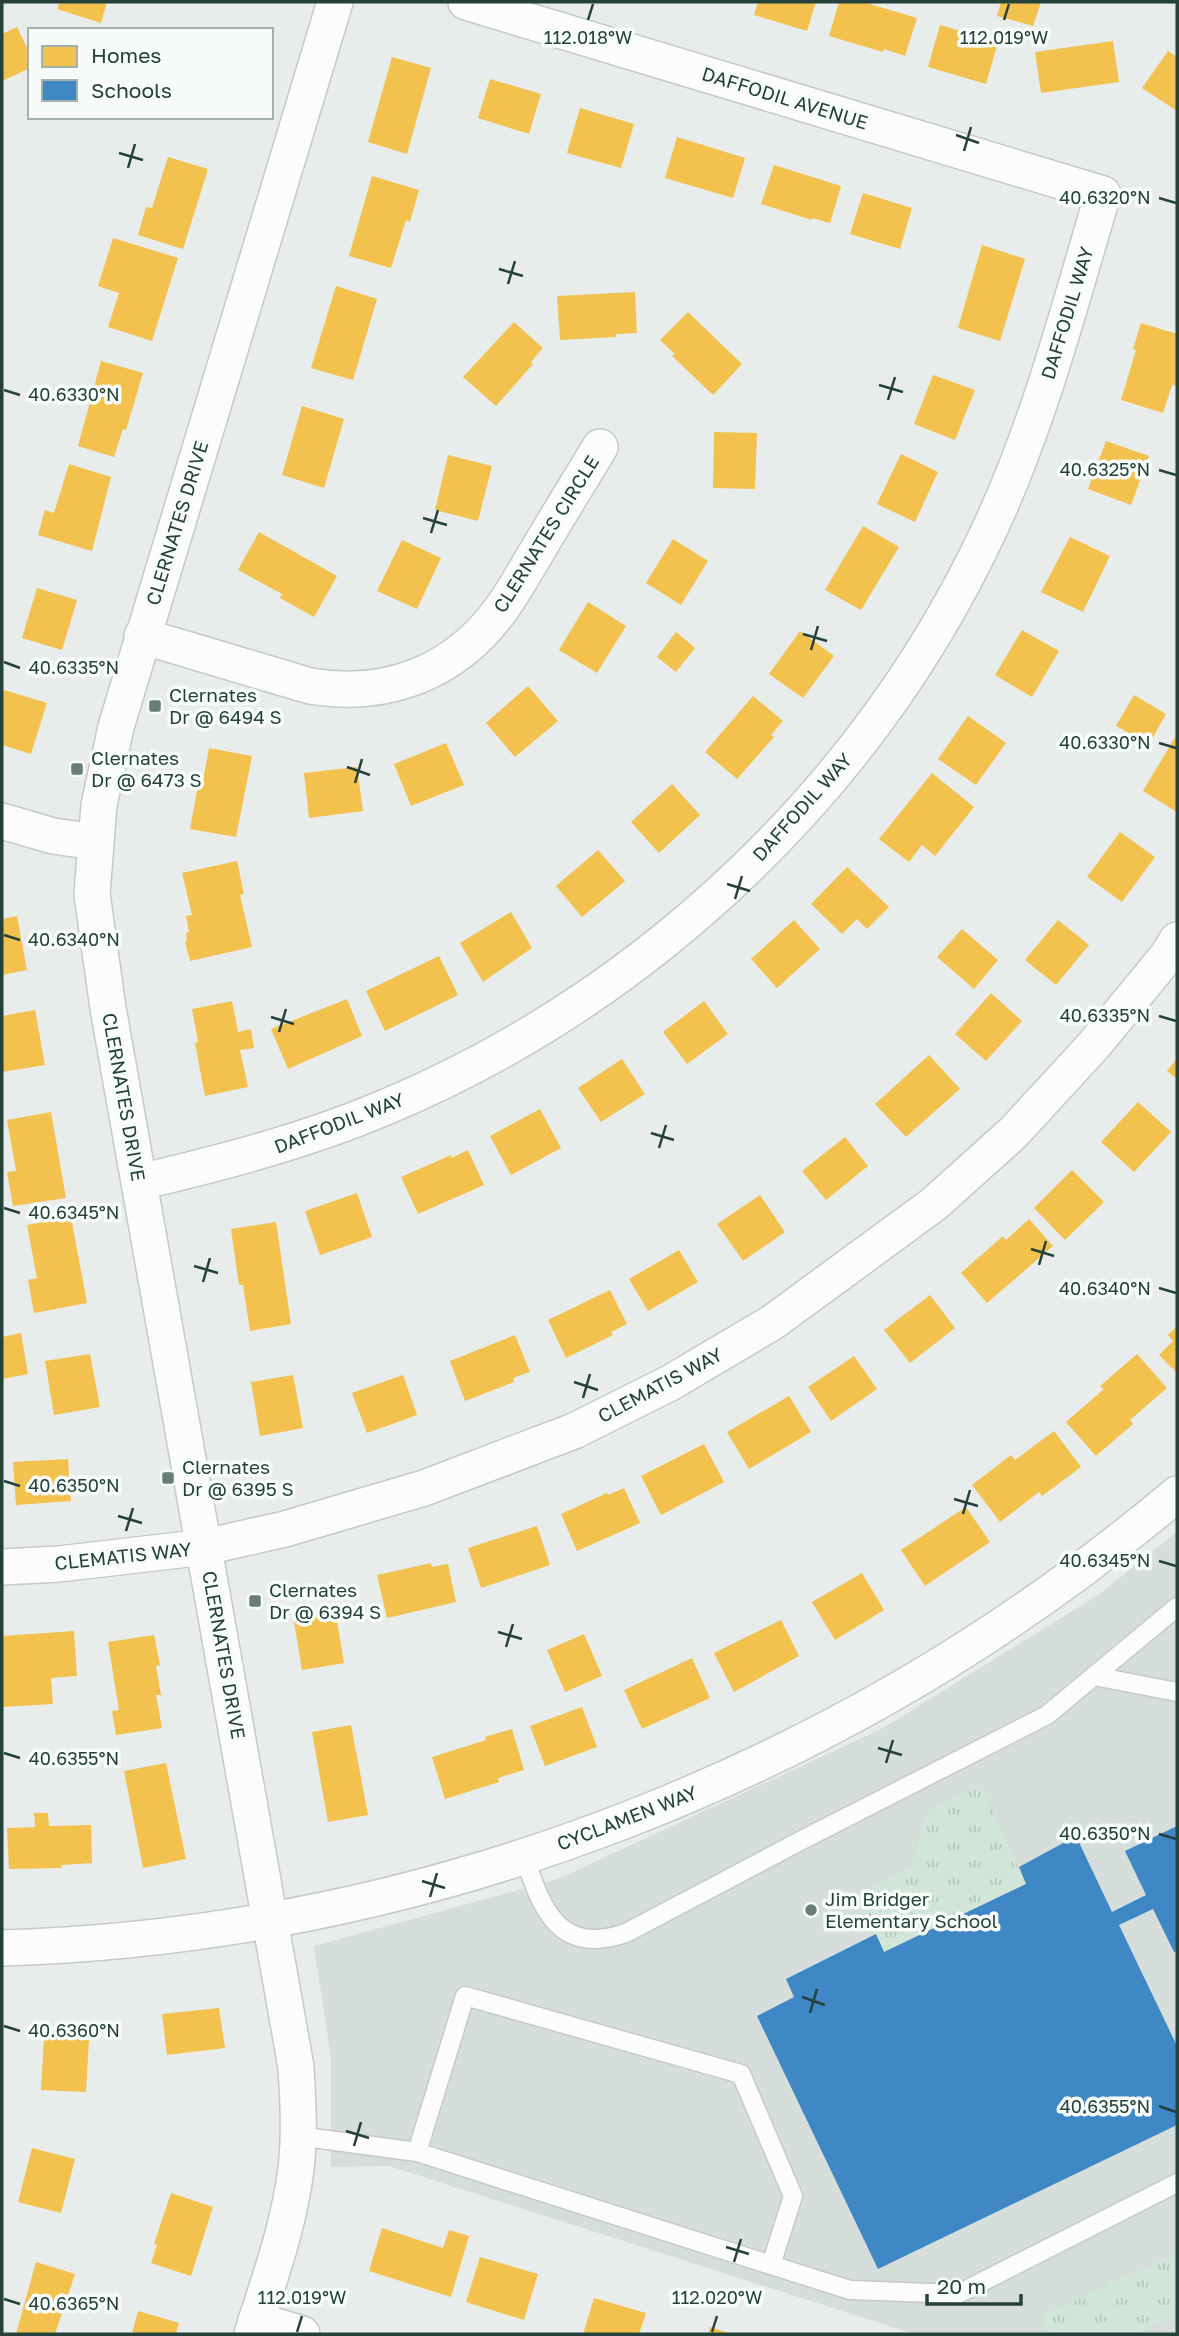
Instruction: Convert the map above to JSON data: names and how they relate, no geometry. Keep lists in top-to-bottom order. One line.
{"streets":{"street":["DAFFODIL AVENUE","DAFFODIL WAY","CLERNATES DRIVE","CLERNATES CIRCLE","CLEMATIS WAY","CYCLAMEN WAY"]},"crossings":[["DAFFODIL AVENUE","DAFFODIL WAY"],["DAFFODIL WAY","CLERNATES DRIVE"],["CLERNATES DRIVE","CLERNATES CIRCLE"],["CLERNATES DRIVE","CLEMATIS WAY"],["CLERNATES DRIVE","CYCLAMEN WAY"]],"places":{"transit":["Clernates Dr @ 6494 S","Clernates Dr @ 6473 S","Clernates Dr @ 6395 S","Clernates Dr @ 6394 S"],"other":["Jim Bridger Elementary School"]},"legend":["Homes","Schools"],"scale_bar":"20 m","coordinates":["112.018°W","112.019°W","40.6320°N","40.6330°N","40.6325°N","40.6335°N","40.6340°N","40.6345°N","40.6350°N","40.6355°N","40.6360°N","112.020°W","40.6365°N"]}
